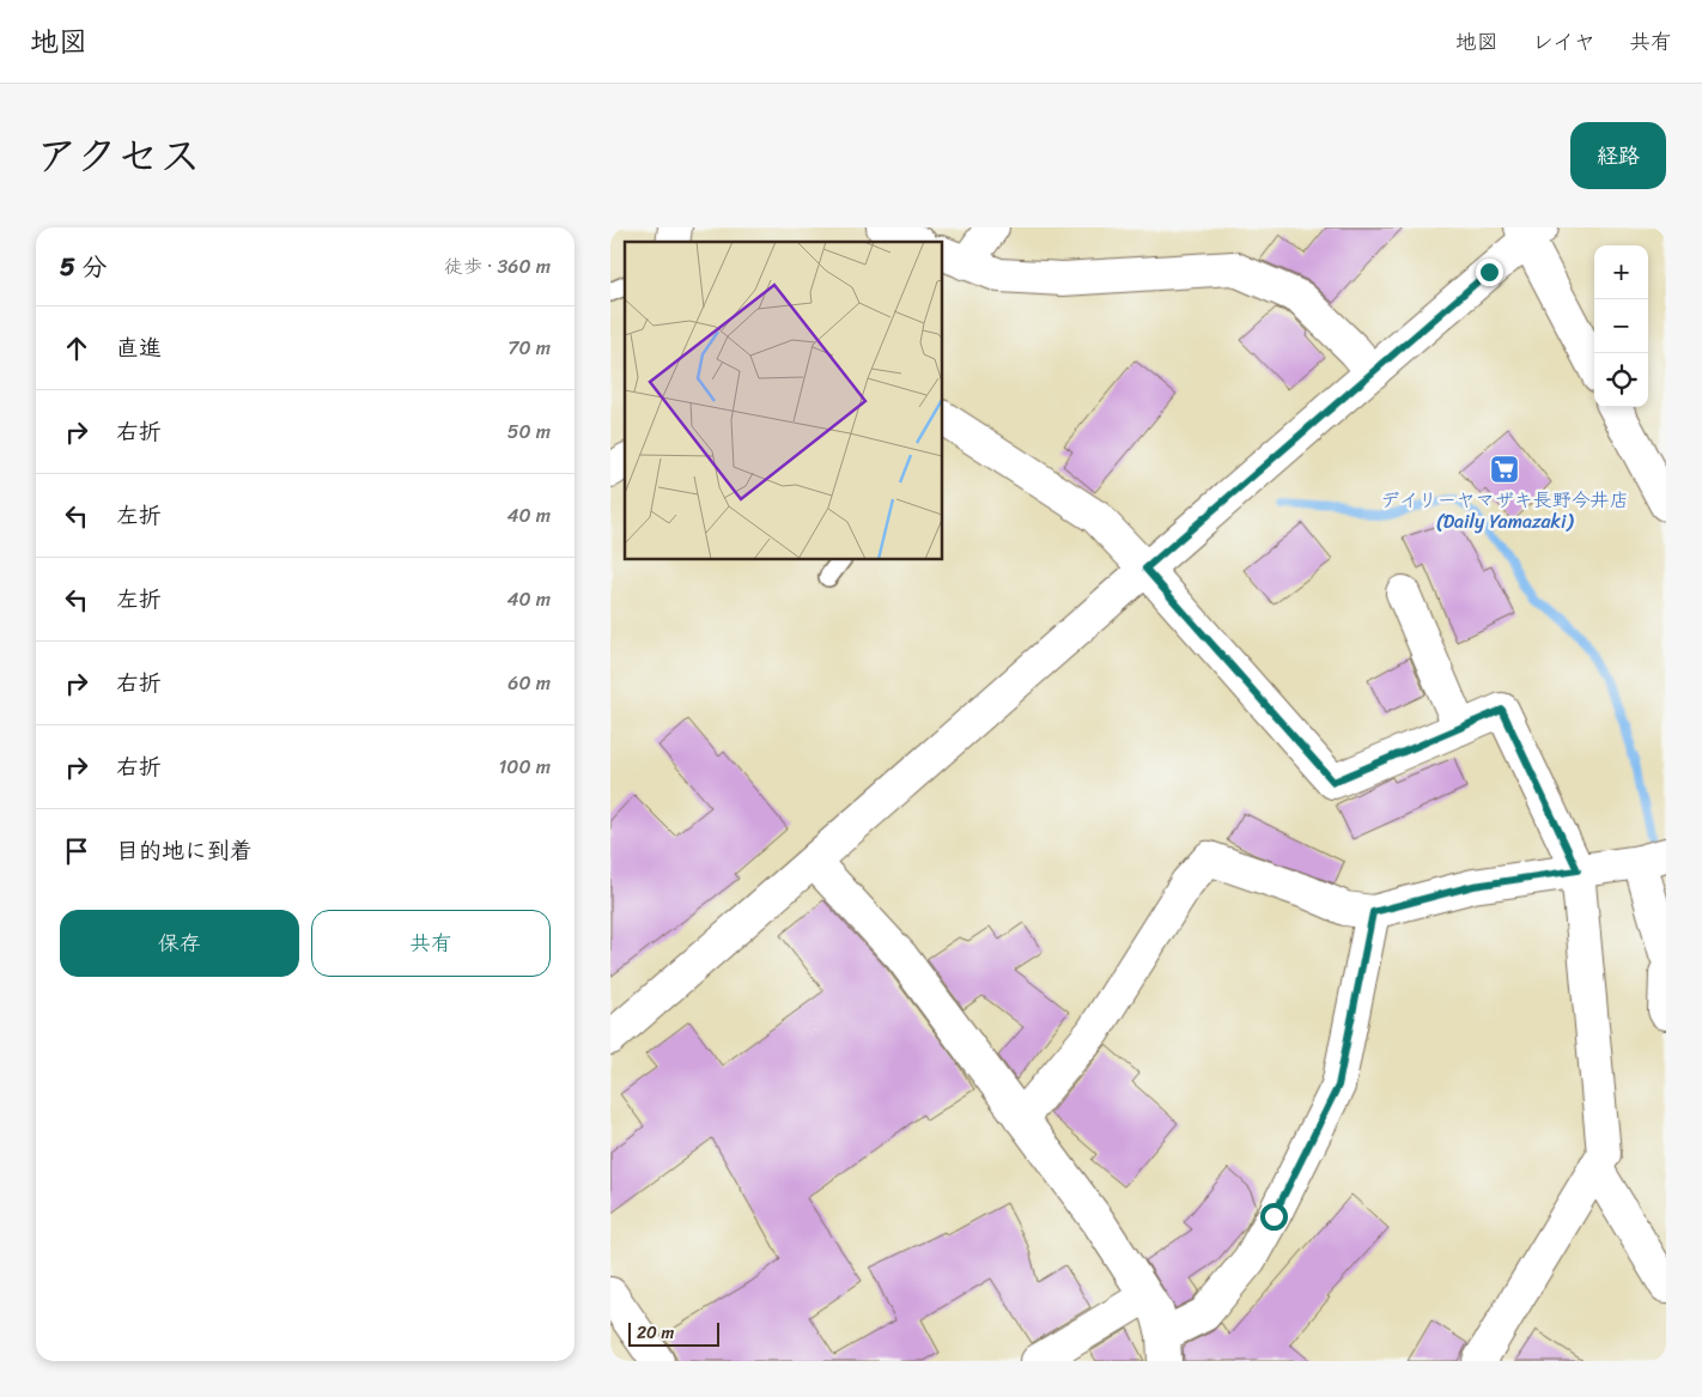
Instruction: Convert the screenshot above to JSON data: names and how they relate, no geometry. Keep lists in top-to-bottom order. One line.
{"places":{"supermarket":["デイリーヤマザキ長野今井店 (Daily Yamazaki)"]},"scale_bar":"20 m","page":{"header":"地図","nav":["地図","レイヤ","共有"],"title":"アクセス","buttons":["経路",["保存","共有"]],"heading":["5 分","徒歩 · 360 m"],"map_buttons":["+","−"],"list":[["直進","70 m"],["右折","50 m"],["左折","40 m"],["左折","40 m"],["右折","60 m"],["右折","100 m"],"目的地に到着"],"scale":"20 m"}}
